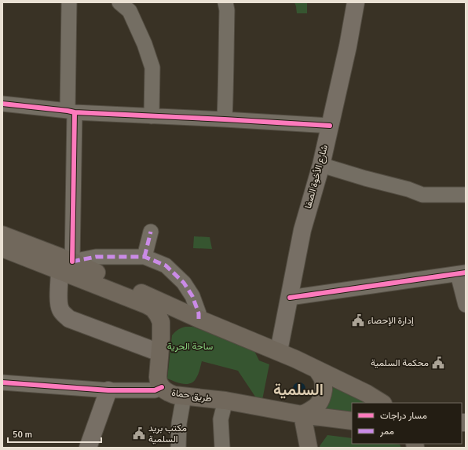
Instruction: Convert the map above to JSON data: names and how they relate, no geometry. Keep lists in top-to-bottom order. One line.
{"streets":{"main road":["شارع الأخوة الصفا","طريق حماة"]},"crossings":[["شارع الأخوة الصفا","طريق حماة"]],"districts":["السلمية"],"parks":["ساحة الحرية"],"places":{"public building":["إدارة الإحصاء","محكمة السلمية","مكتب بريد السلمية"]},"legend":["مسار دراجات","ممر"],"scale_bar":"50 m"}
